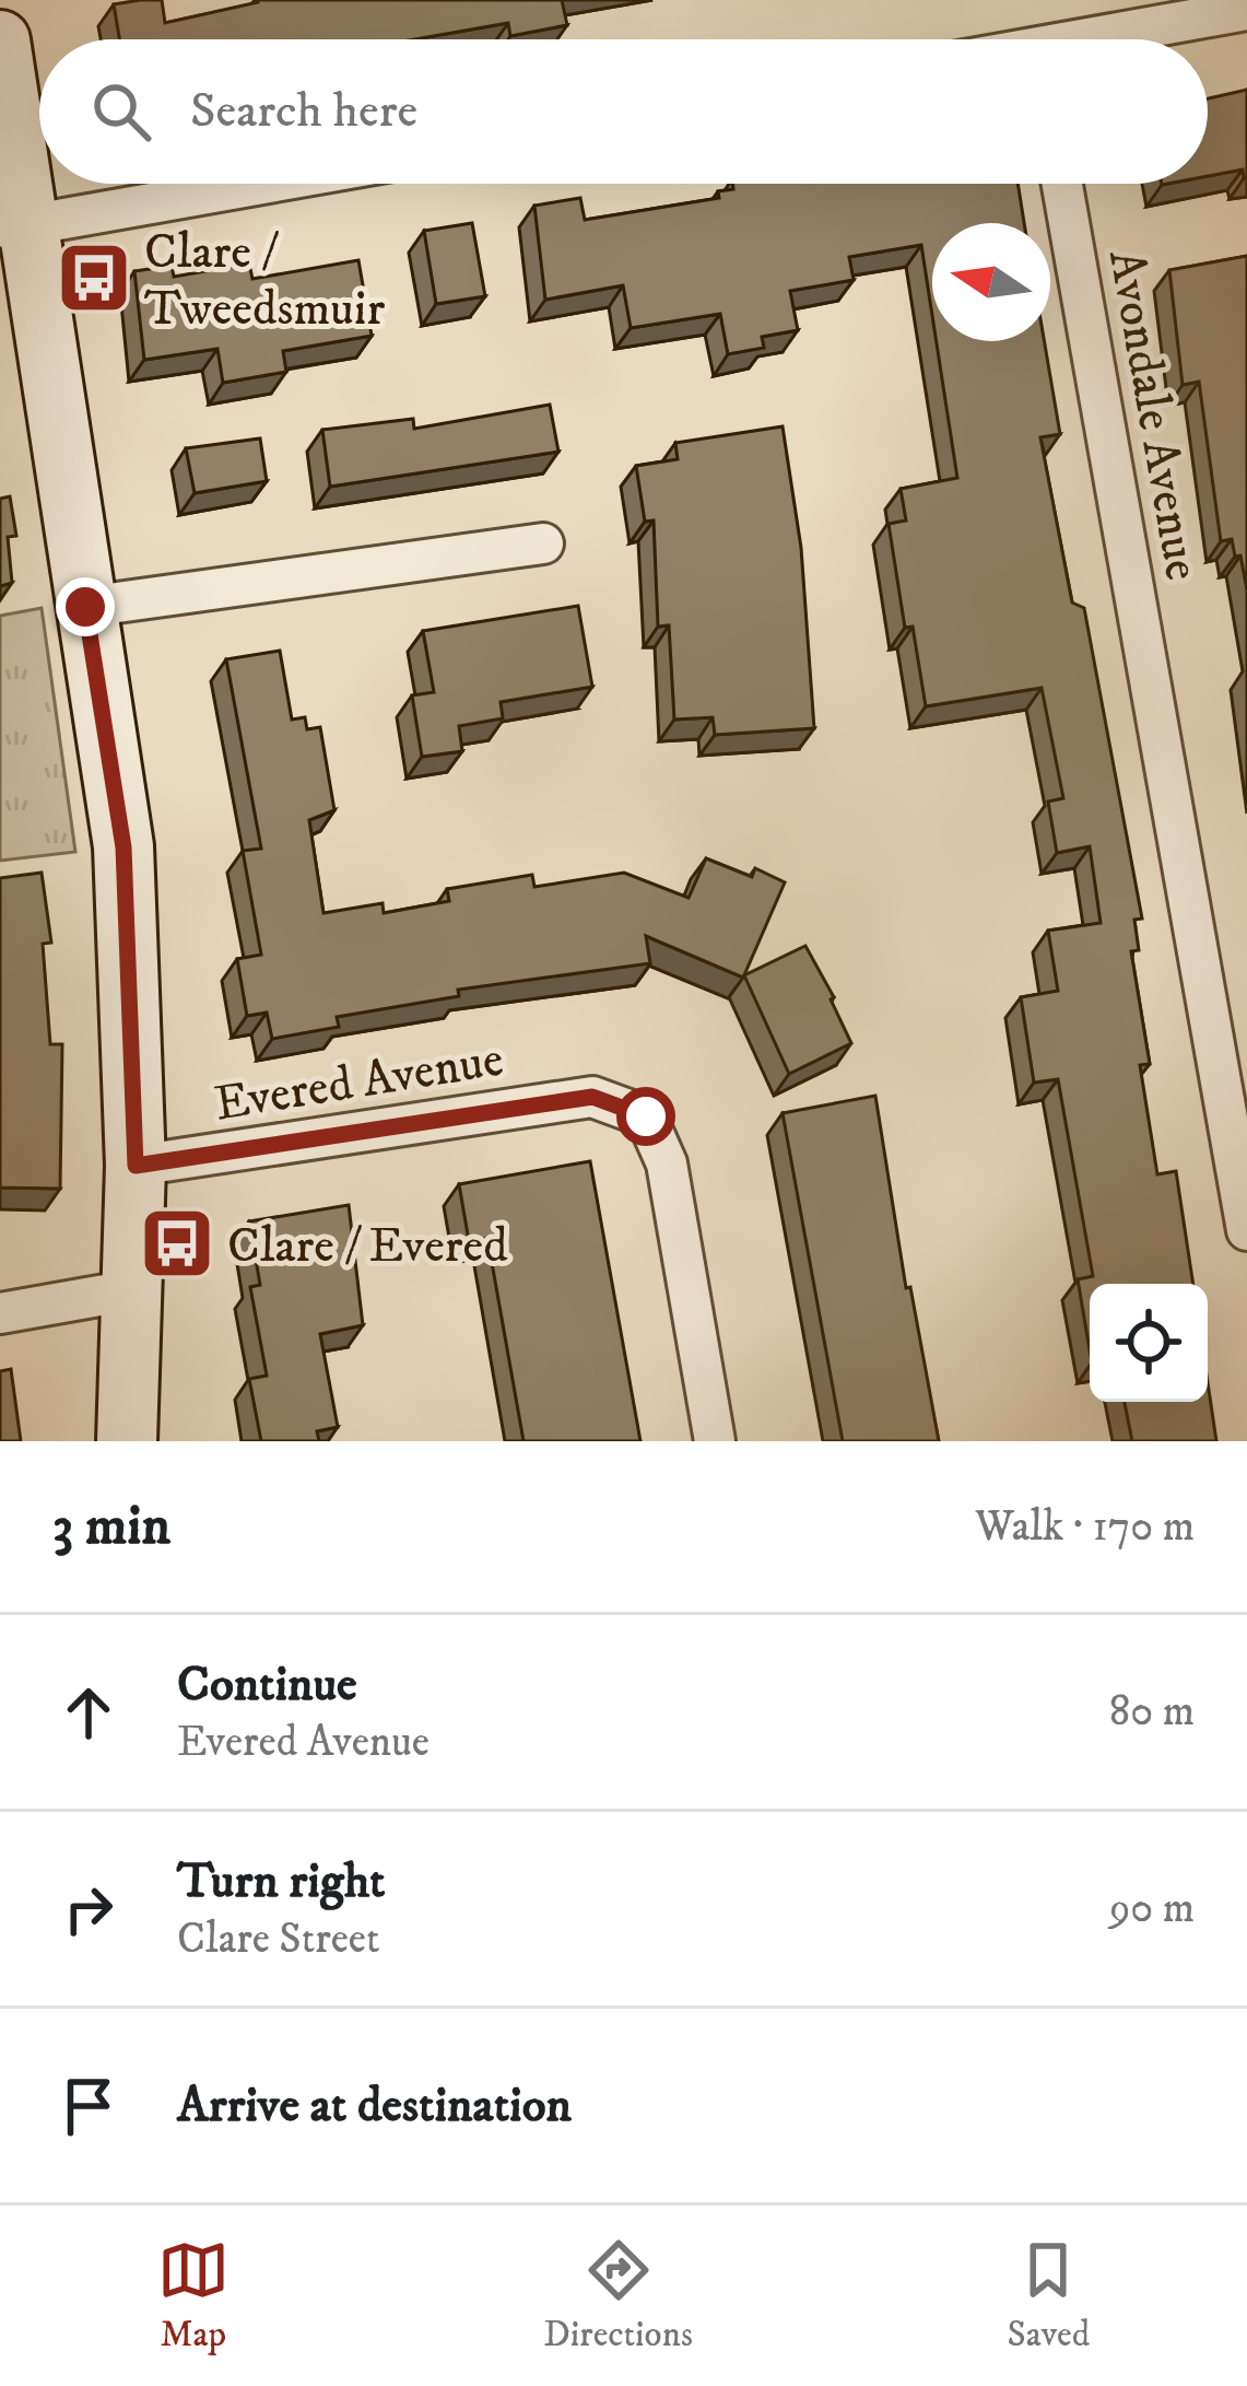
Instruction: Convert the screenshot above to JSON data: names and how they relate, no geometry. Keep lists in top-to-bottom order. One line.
{"streets":{"street":["Avondale Avenue","Evered Avenue"]},"places":{"bus stop":["Clare / Tweedsmuir","Clare / Evered"]},"north":"left","page":{"search":"Search here","heading":["3 min","Walk · 170 m"],"list":[["Continue","Evered Avenue","80 m"],["Turn right","Clare Street","90 m"],"Arrive at destination"],"nav":["Map","Directions","Saved"]}}
